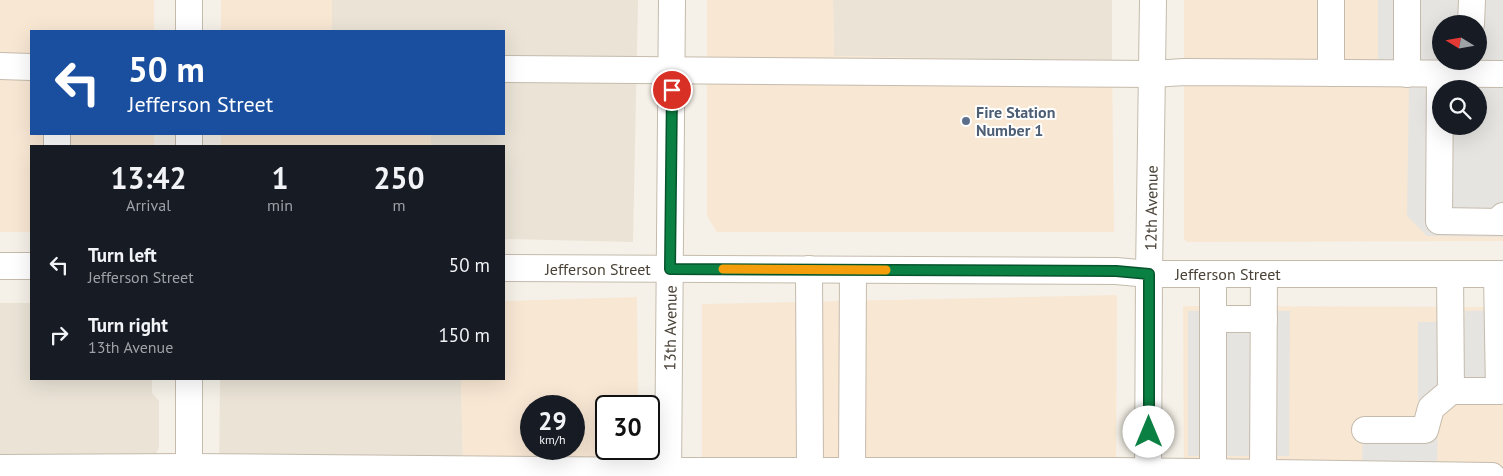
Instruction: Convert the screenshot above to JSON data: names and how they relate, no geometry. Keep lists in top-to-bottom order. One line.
{"streets":{"street":["12th Avenue","Jefferson Street","13th Avenue"]},"crossings":[["12th Avenue","Jefferson Street"],["Jefferson Street","13th Avenue"]],"places":["Fire Station Number 1"],"north":"left","page":{"turn":["50 m","Jefferson Street"],"eta":["13:42","Arrival","1","min","250","m"],"list":[{"name":"Turn left","note":"Jefferson Street","value":"50 m"},{"name":"Turn right","note":"13th Avenue","value":"150 m"}],"speed":"29 km/h","limit":"30"}}
